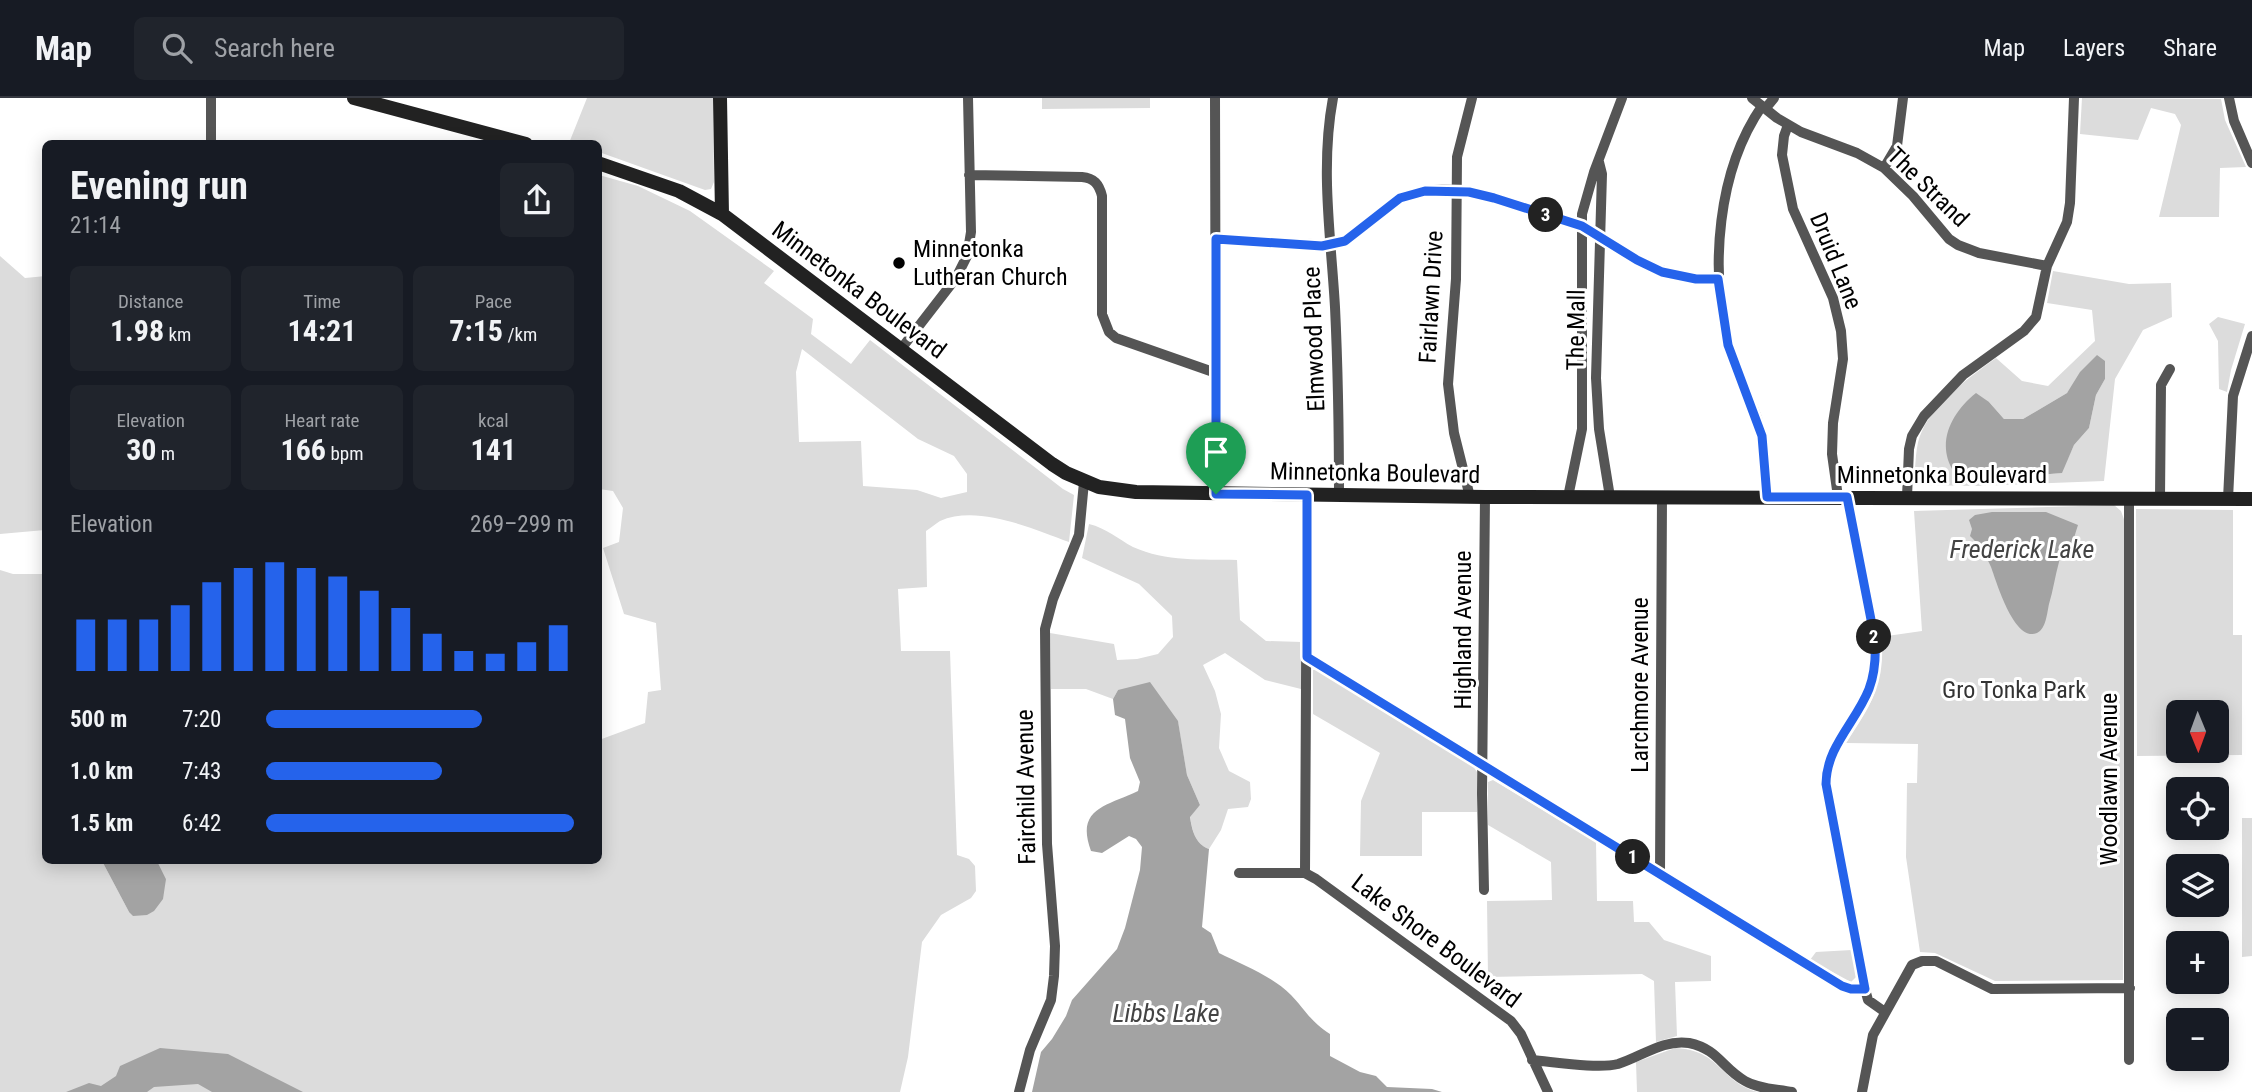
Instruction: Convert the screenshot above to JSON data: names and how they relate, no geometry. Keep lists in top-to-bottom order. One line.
{"streets":{"main road":["Minnetonka Boulevard"],"street":["The Strand","Druid Lane","Fairlawn Drive","The Mall","Elmwood Place","Highland Avenue","Larchmore Avenue","Woodlawn Avenue","Fairchild Avenue","Lake Shore Boulevard"]},"crossings":[["The Strand","Druid Lane"],["Druid Lane","Minnetonka Boulevard"],["Minnetonka Boulevard","Fairlawn Drive"],["Minnetonka Boulevard","The Mall"],["Minnetonka Boulevard","Elmwood Place"],["Minnetonka Boulevard","Highland Avenue"],["Minnetonka Boulevard","Larchmore Avenue"],["Minnetonka Boulevard","Woodlawn Avenue"],["Minnetonka Boulevard","Fairchild Avenue"],["Fairlawn Drive","Highland Avenue"]],"water":["Frederick Lake","Libbs Lake"],"parks":["Gro Tonka Park"],"places":["Minnetonka Lutheran Church"],"north":"bottom","page":{"header":"Map","search":"Search here","nav":["Map","Layers","Share"],"heading":["Evening run","21:14"],"pins":["3","2","1"],"stats":[["Distance","1.98 km"],["Time","14:21"],["Pace","7:15 /km"],["Elevation","30 m"],["Heart rate","166 bpm"],["kcal","141"]],"chart":["Elevation","269–299 m"],"list":[{"name":"500 m","note":"7:20"},{"name":"1.0 km","note":"7:43"},{"name":"1.5 km","note":"6:42"}],"map_buttons":["+","−"]}}
